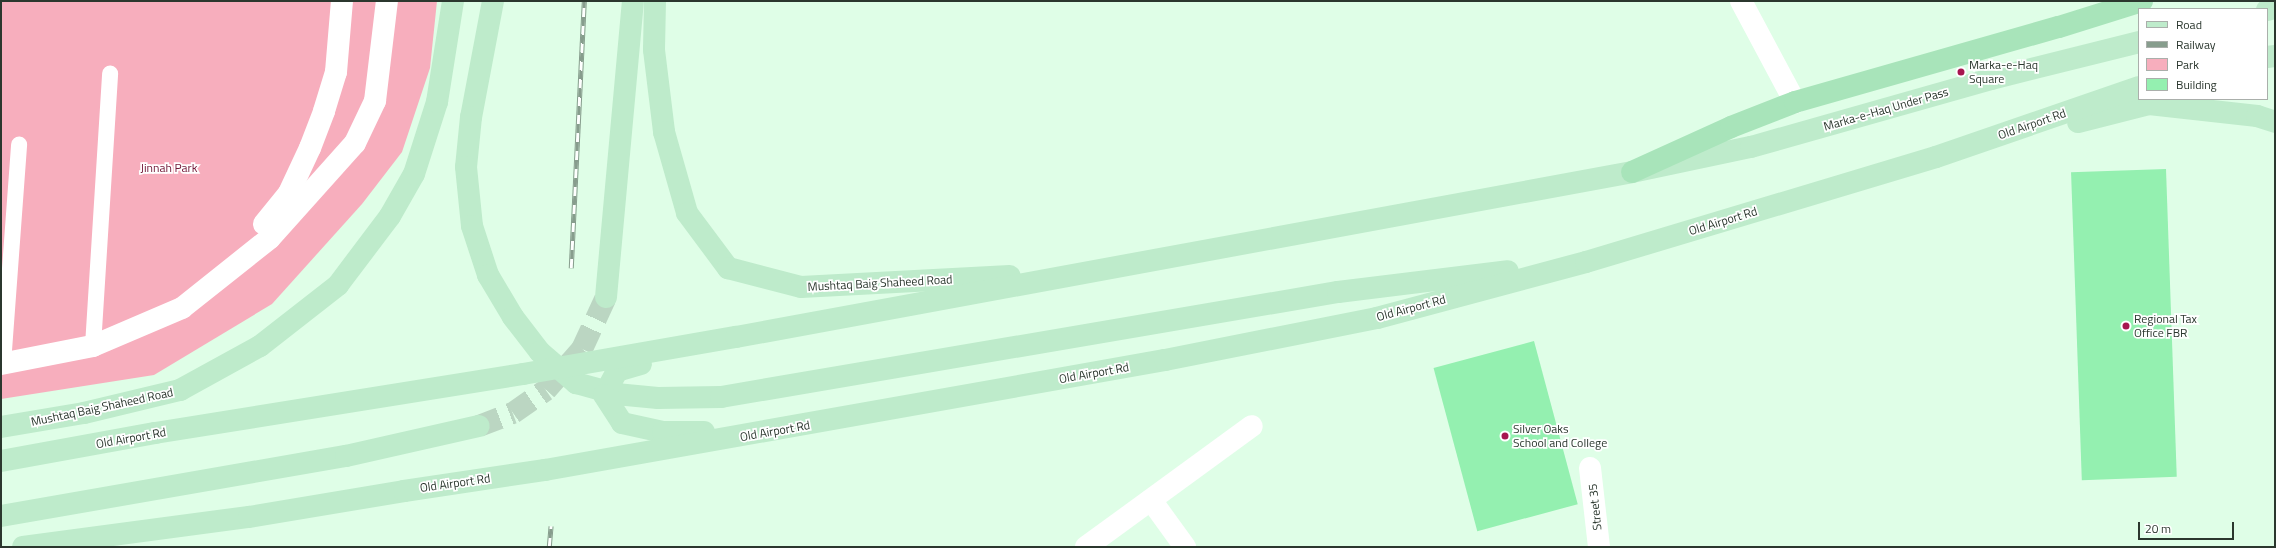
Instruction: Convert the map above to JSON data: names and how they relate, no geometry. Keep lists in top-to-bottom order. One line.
{"streets":{"main road":["Marka-e-Haq Under Pass","Old Airport Rd","Mushtaq Baig Shaheed Road","Street 35"]},"crossings":[["Marka-e-Haq Under Pass","Old Airport Rd"],["Old Airport Rd","Mushtaq Baig Shaheed Road"]],"parks":["Jinnah Park"],"places":["Marka-e-Haq Square","Regional Tax Office FBR","Silver Oaks School and College"],"legend":["Road","Railway","Park","Building"],"scale_bar":"20 m"}
